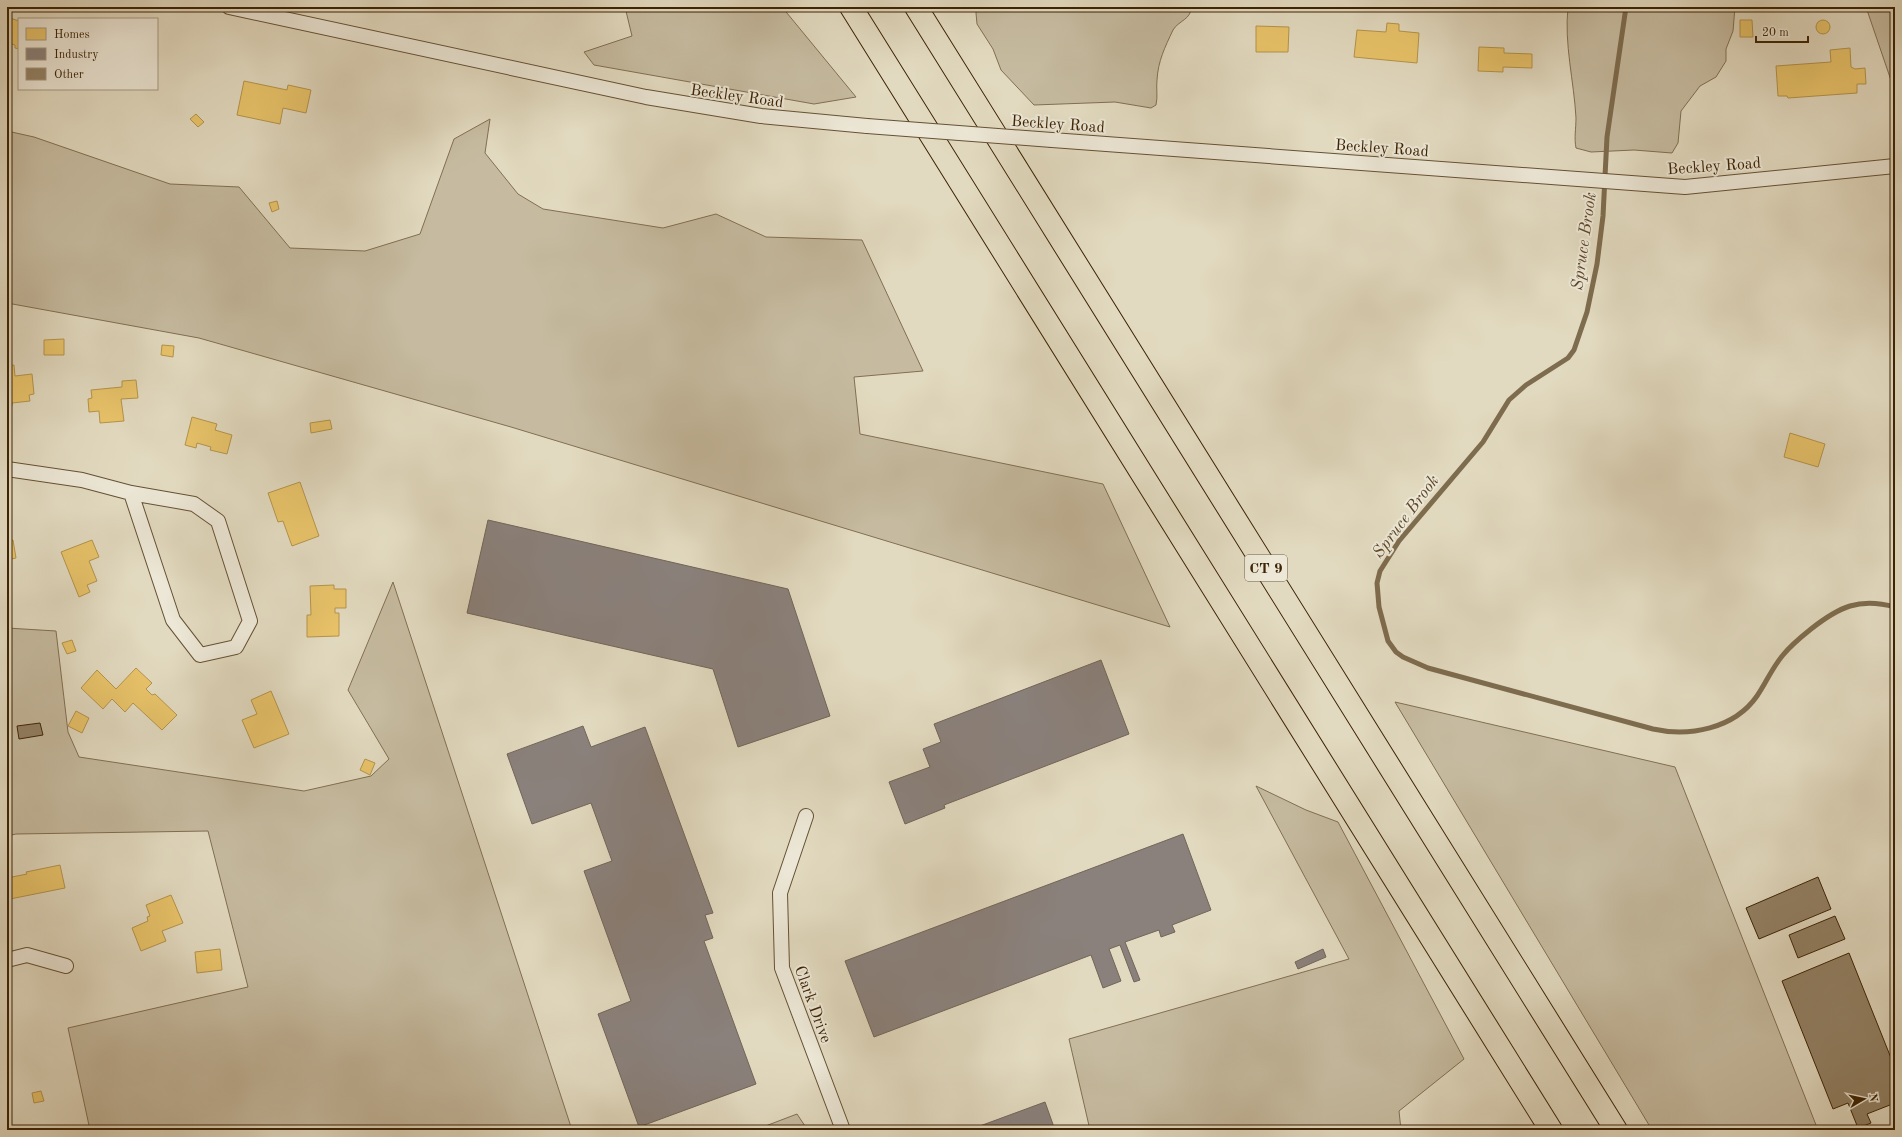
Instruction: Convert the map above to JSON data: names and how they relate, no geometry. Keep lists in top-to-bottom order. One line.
{"streets":{"highway":["CT 9"],"street":["Beckley Road","Clark Drive"]},"water":["Spruce Brook"],"legend":["Homes","Industry","Other"],"scale_bar":"20 m","north":"right"}
